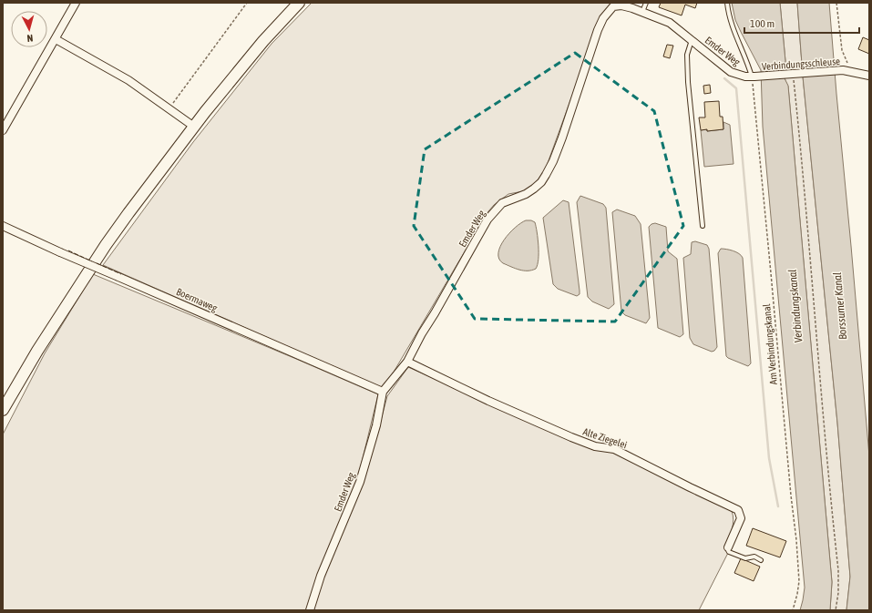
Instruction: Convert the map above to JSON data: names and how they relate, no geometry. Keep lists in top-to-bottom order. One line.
{"streets":{"street":["Emder Weg","Verbindungsschleuse","Boermaweg","Alte Ziegelei"],"path":["Am Verbindungskanal"]},"crossings":[["Emder Weg","Verbindungsschleuse"],["Emder Weg","Boermaweg"],["Emder Weg","Am Verbindungskanal"],["Emder Weg","Alte Ziegelei"],["Verbindungsschleuse","Am Verbindungskanal"]],"water":["Verbindungskanal","Borssumer Kanal"],"scale_bar":"100 m","north":"bottom"}
